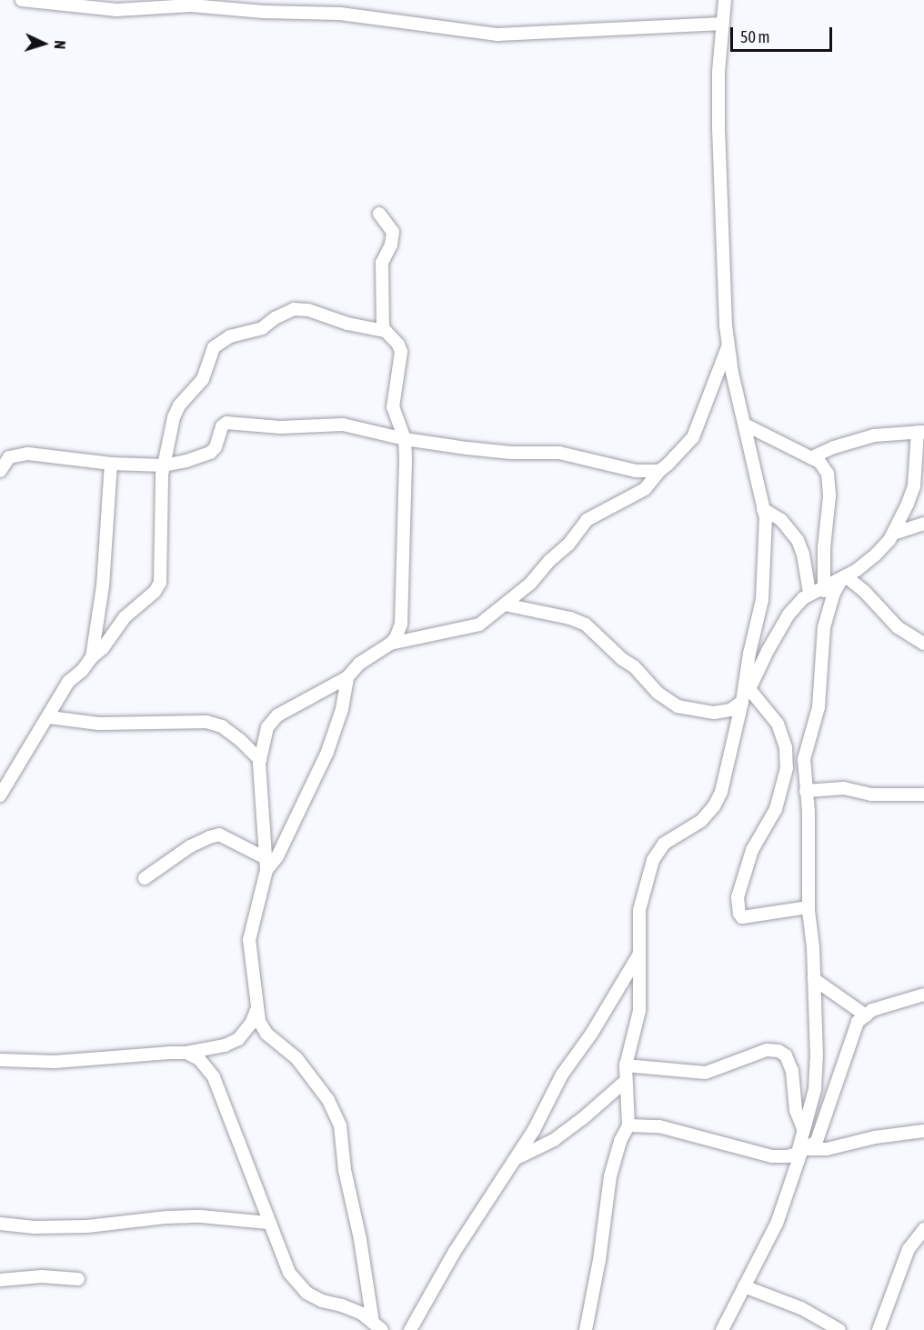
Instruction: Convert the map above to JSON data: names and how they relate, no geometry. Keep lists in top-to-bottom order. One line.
{"scale_bar":"50 m","north":"right"}
